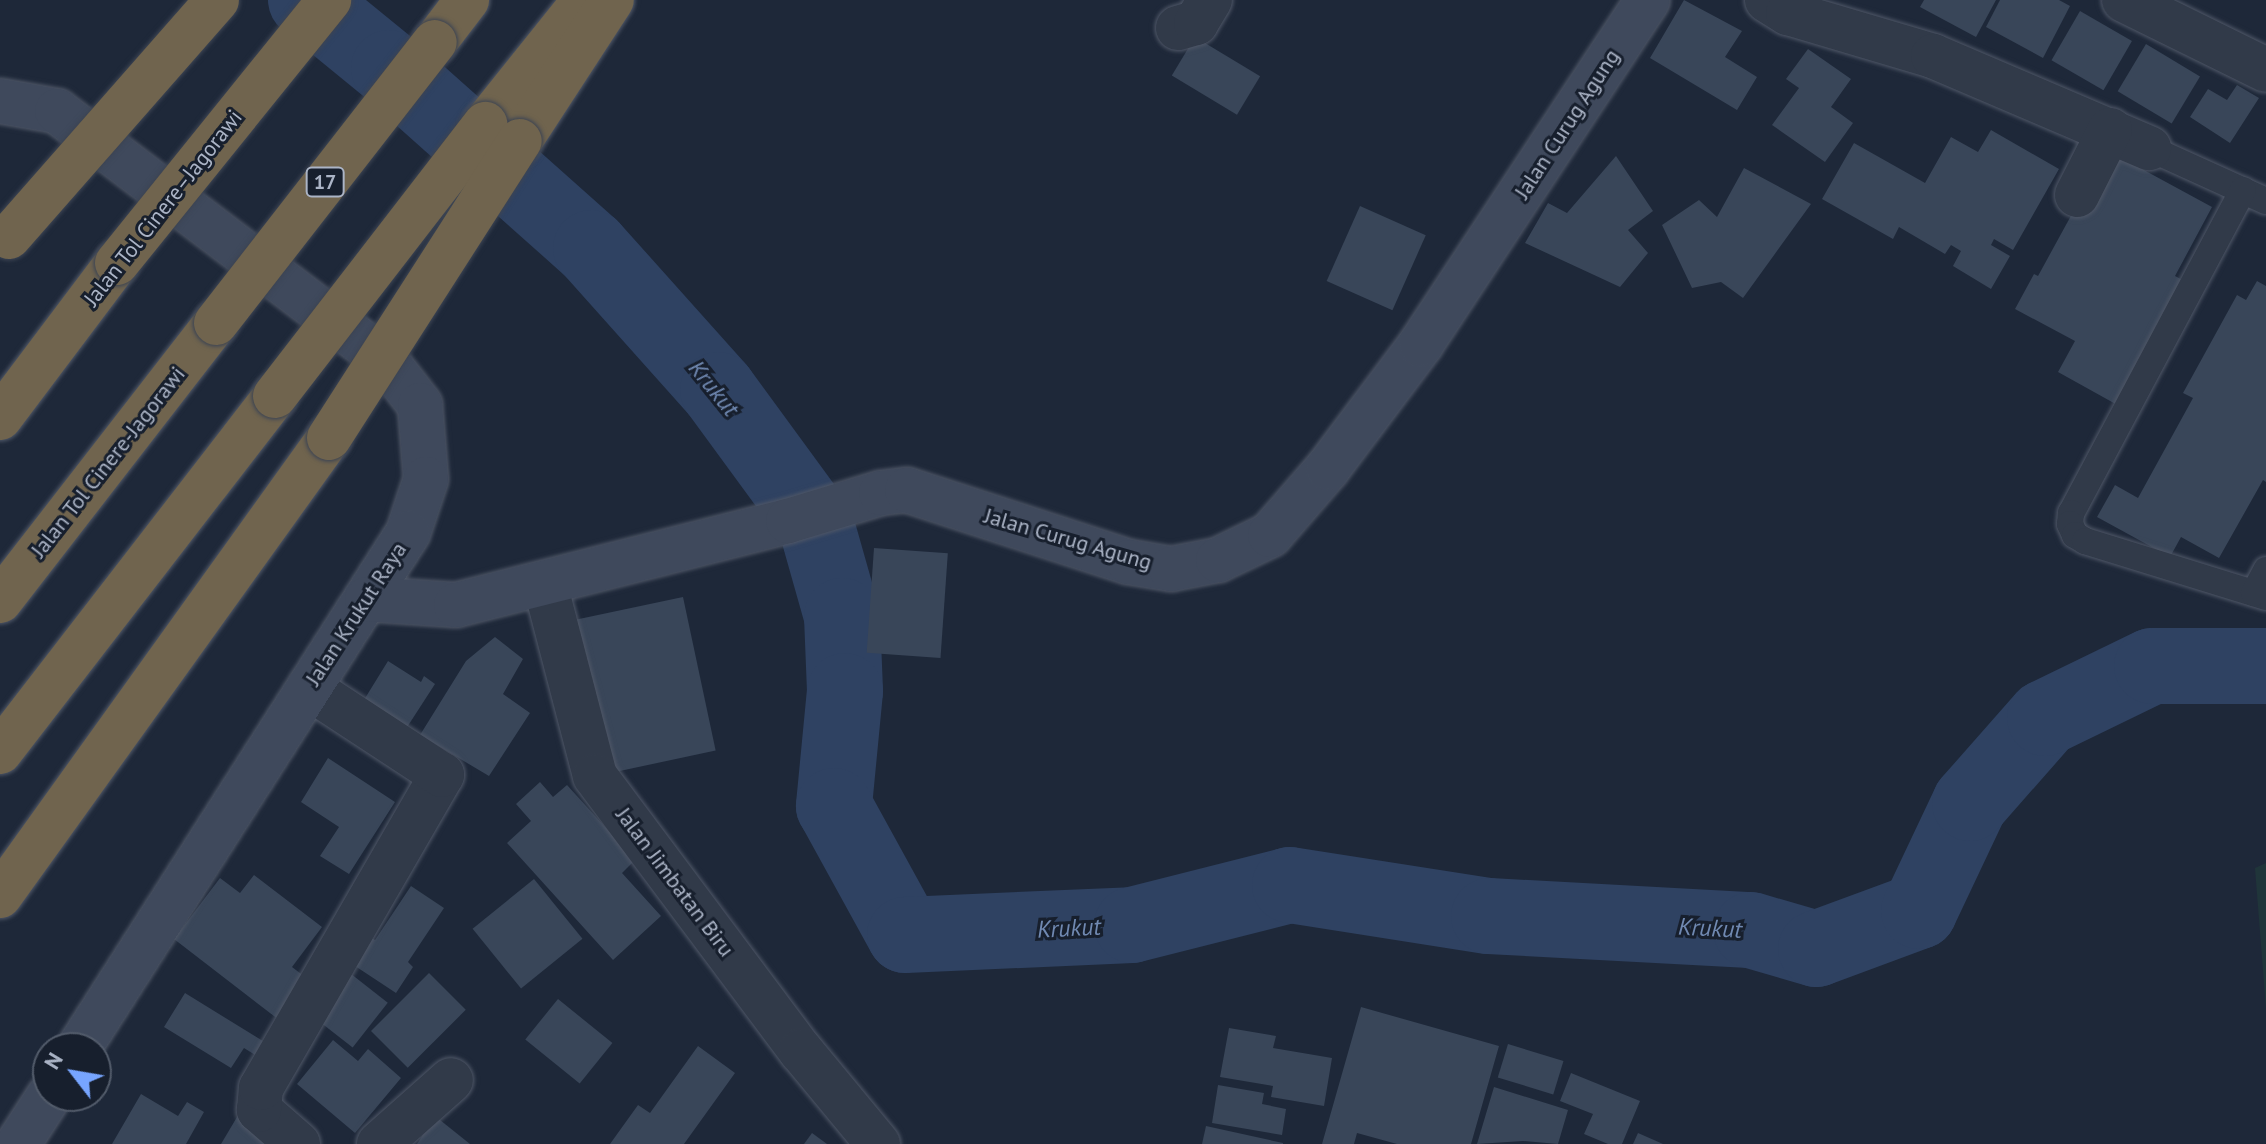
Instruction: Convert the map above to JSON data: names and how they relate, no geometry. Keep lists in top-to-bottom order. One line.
{"streets":{"highway":["17","Jalan Tol Cinere–Jagorawi","Jalan Tol Cinere-Jagorawi"],"street":["Jalan Curug Agung","Jalan Krukut Raya","Jalan Jimbatan Biru"]},"crossings":[["Jalan Curug Agung","Jalan Krukut Raya"],["Jalan Curug Agung","Jalan Jimbatan Biru"]],"water":["Krukut"],"north":"top left"}
